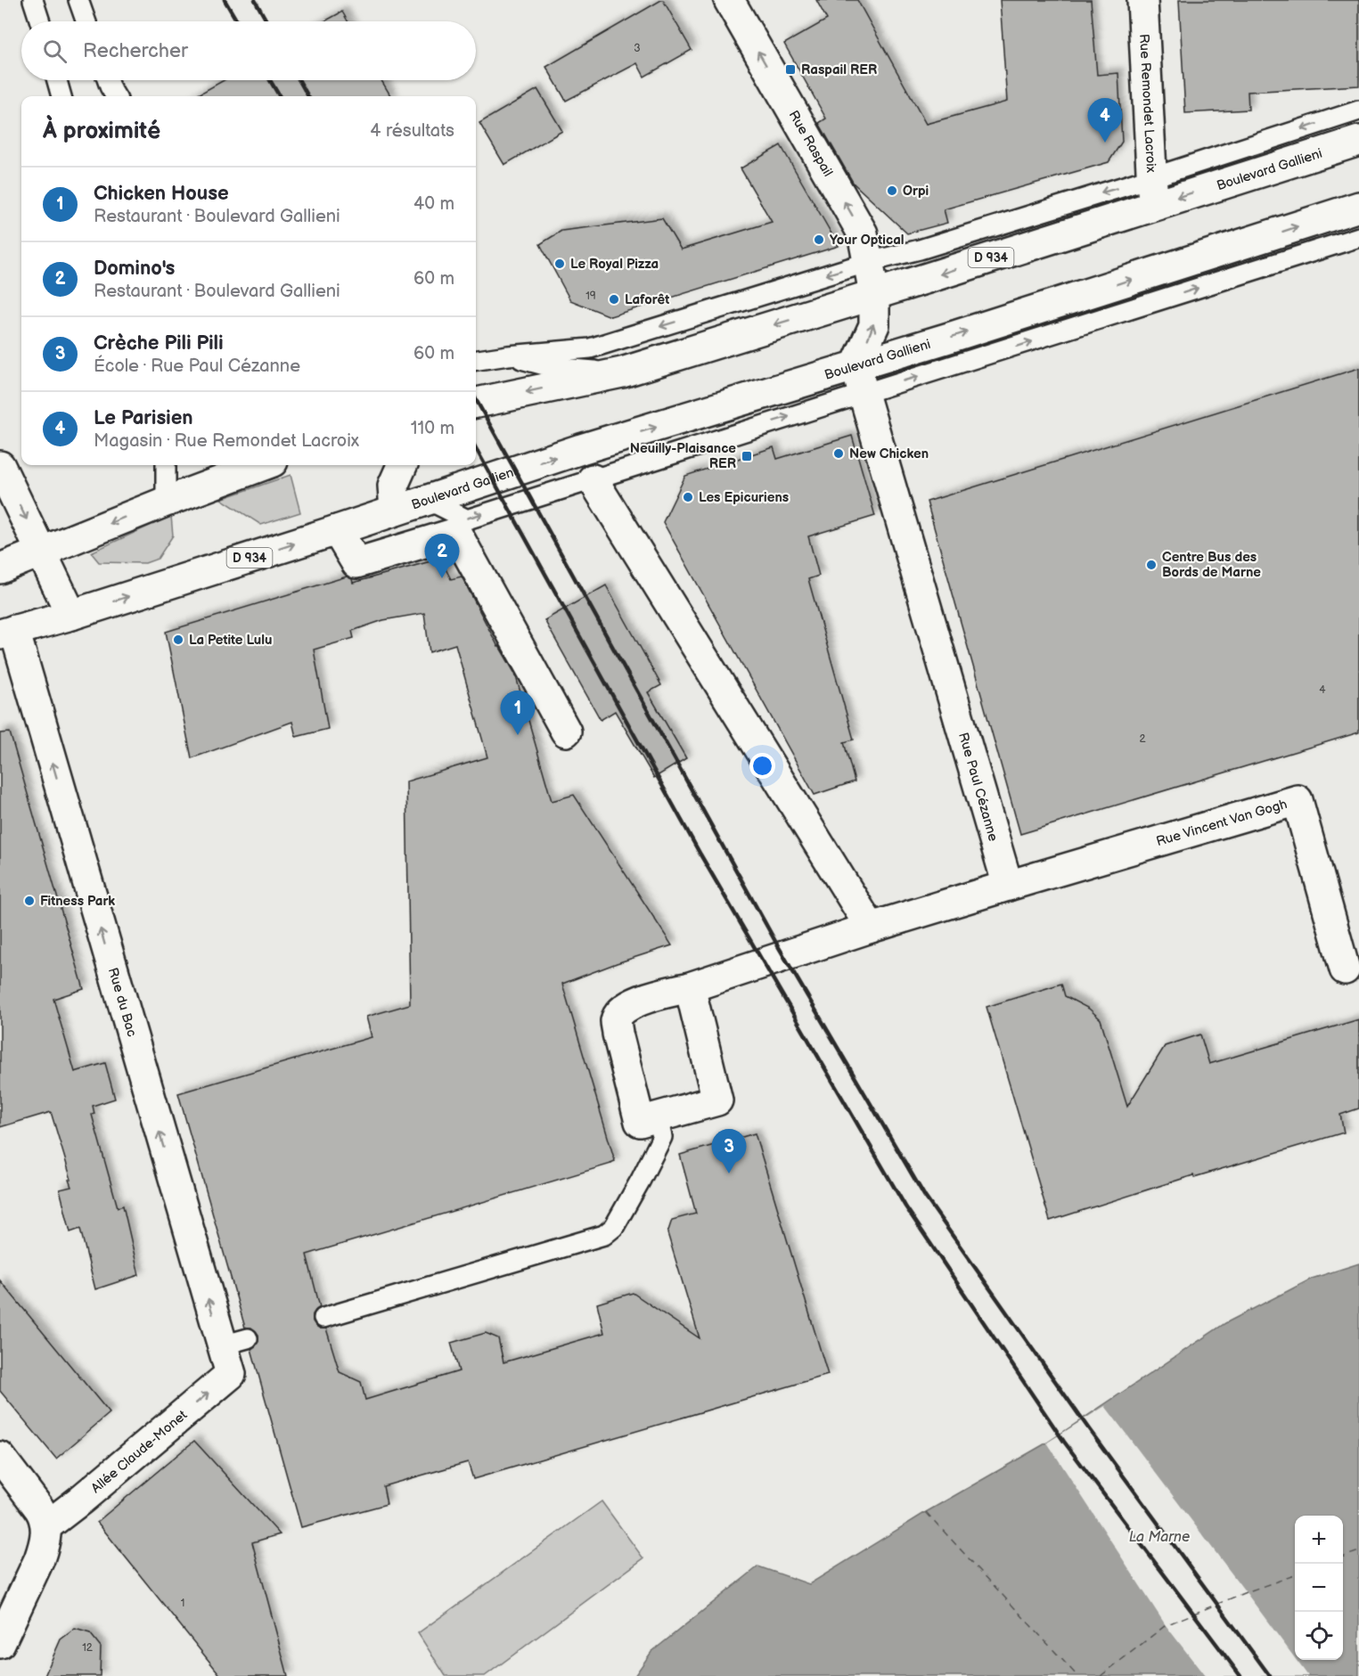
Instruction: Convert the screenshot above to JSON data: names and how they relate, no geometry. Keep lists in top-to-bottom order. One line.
{"streets":{"street":["Rue Remondet Lacroix","Rue Raspail","Boulevard Gallieni","D 934","Rue Paul Cézanne","Rue Vincent Van Gogh","Rue du Bac","Allée Claude-Monet"]},"crossings":[["Rue Remondet Lacroix","Boulevard Gallieni"],["Rue Raspail","Boulevard Gallieni"],["Rue Raspail","Rue Paul Cézanne"],["Boulevard Gallieni","Rue Paul Cézanne"],["Boulevard Gallieni","Rue du Bac"],["Rue Paul Cézanne","Rue Vincent Van Gogh"],["Rue du Bac","Allée Claude-Monet"]],"one_way":["Rue Raspail","Rue du Bac","Allée Claude-Monet"],"water":["La Marne"],"places":{"transit":["Raspail RER","Neuilly-Plaisance RER"],"other":["Orpi","Your Optical","Le Royal Pizza","Laforêt","New Chicken","Les Epicuriens","Centre Bus des Bords de Marne","La Petite Lulu","Fitness Park"]},"house_numbers":["3","19","4","2","1","12"],"page":{"search":"Rechercher","heading":["À proximité","4 résultats"],"pins":["4","2","1","3"],"list":[{"mark":"1","name":"Chicken House","note":"Restaurant · Boulevard Gallieni","value":"40 m"},{"mark":"2","name":"Domino's","note":"Restaurant · Boulevard Gallieni","value":"60 m"},{"mark":"3","name":"Crèche Pili Pili","note":"École · Rue Paul Cézanne","value":"60 m"},{"mark":"4","name":"Le Parisien","note":"Magasin · Rue Remondet Lacroix","value":"110 m"}],"map_buttons":["+","−"]}}
